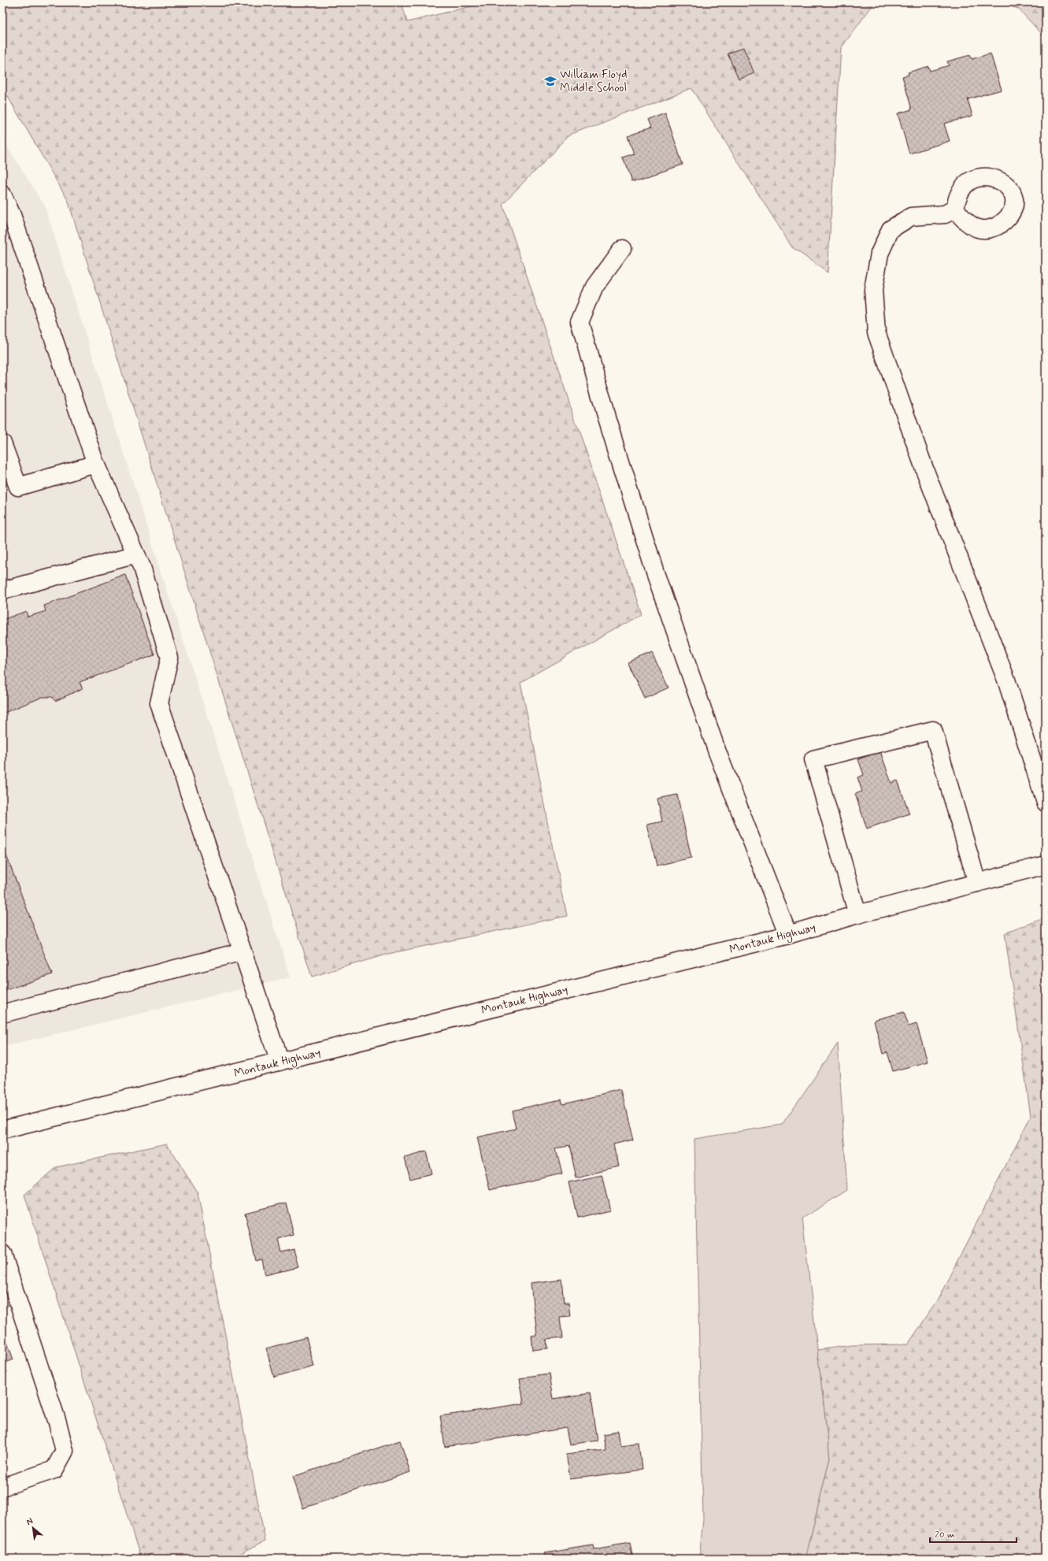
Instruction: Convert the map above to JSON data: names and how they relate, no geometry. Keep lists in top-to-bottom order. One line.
{"streets":{"main road":["Montauk Highway"]},"places":{"school or university":["William Floyd Middle School"]},"scale_bar":"20 m","north":"top left"}
